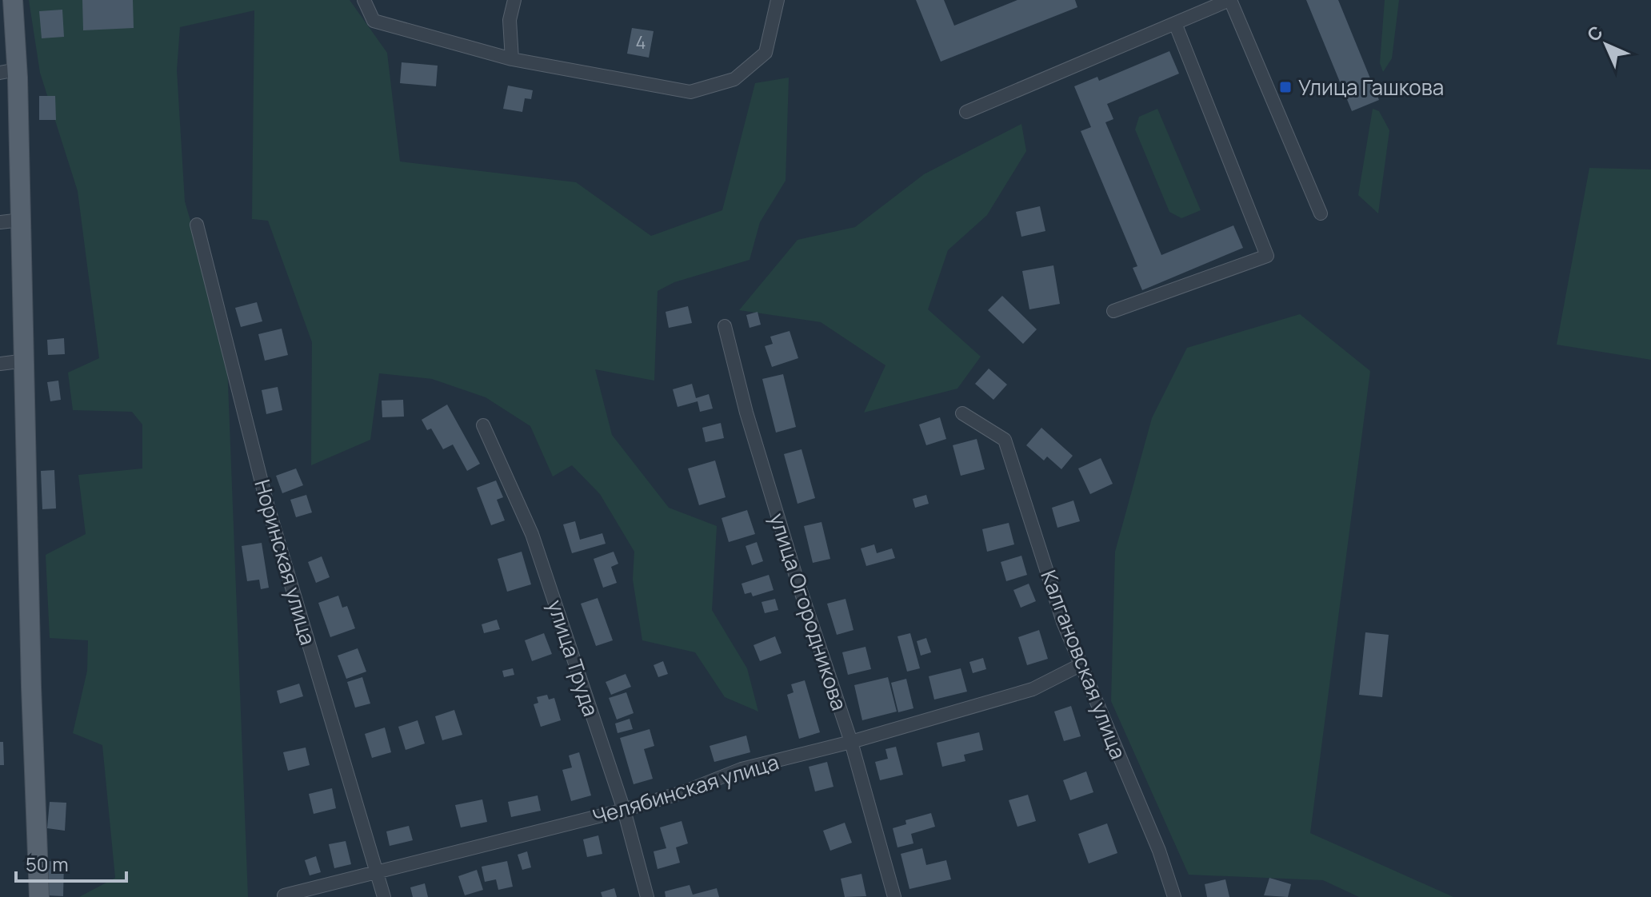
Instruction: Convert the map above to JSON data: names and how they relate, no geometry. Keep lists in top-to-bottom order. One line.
{"streets":{"street":["Норинская улица","улица Огородникова","улица Труда","Калгановская улица","Челябинская улица"]},"crossings":[["Норинская улица","Челябинская улица"],["улица Огородникова","Челябинская улица"],["улица Труда","Челябинская улица"],["Калгановская улица","Челябинская улица"]],"places":{"transit":["Улица Гашкова"]},"house_numbers":["4"],"scale_bar":"50 m","north":"top left"}
